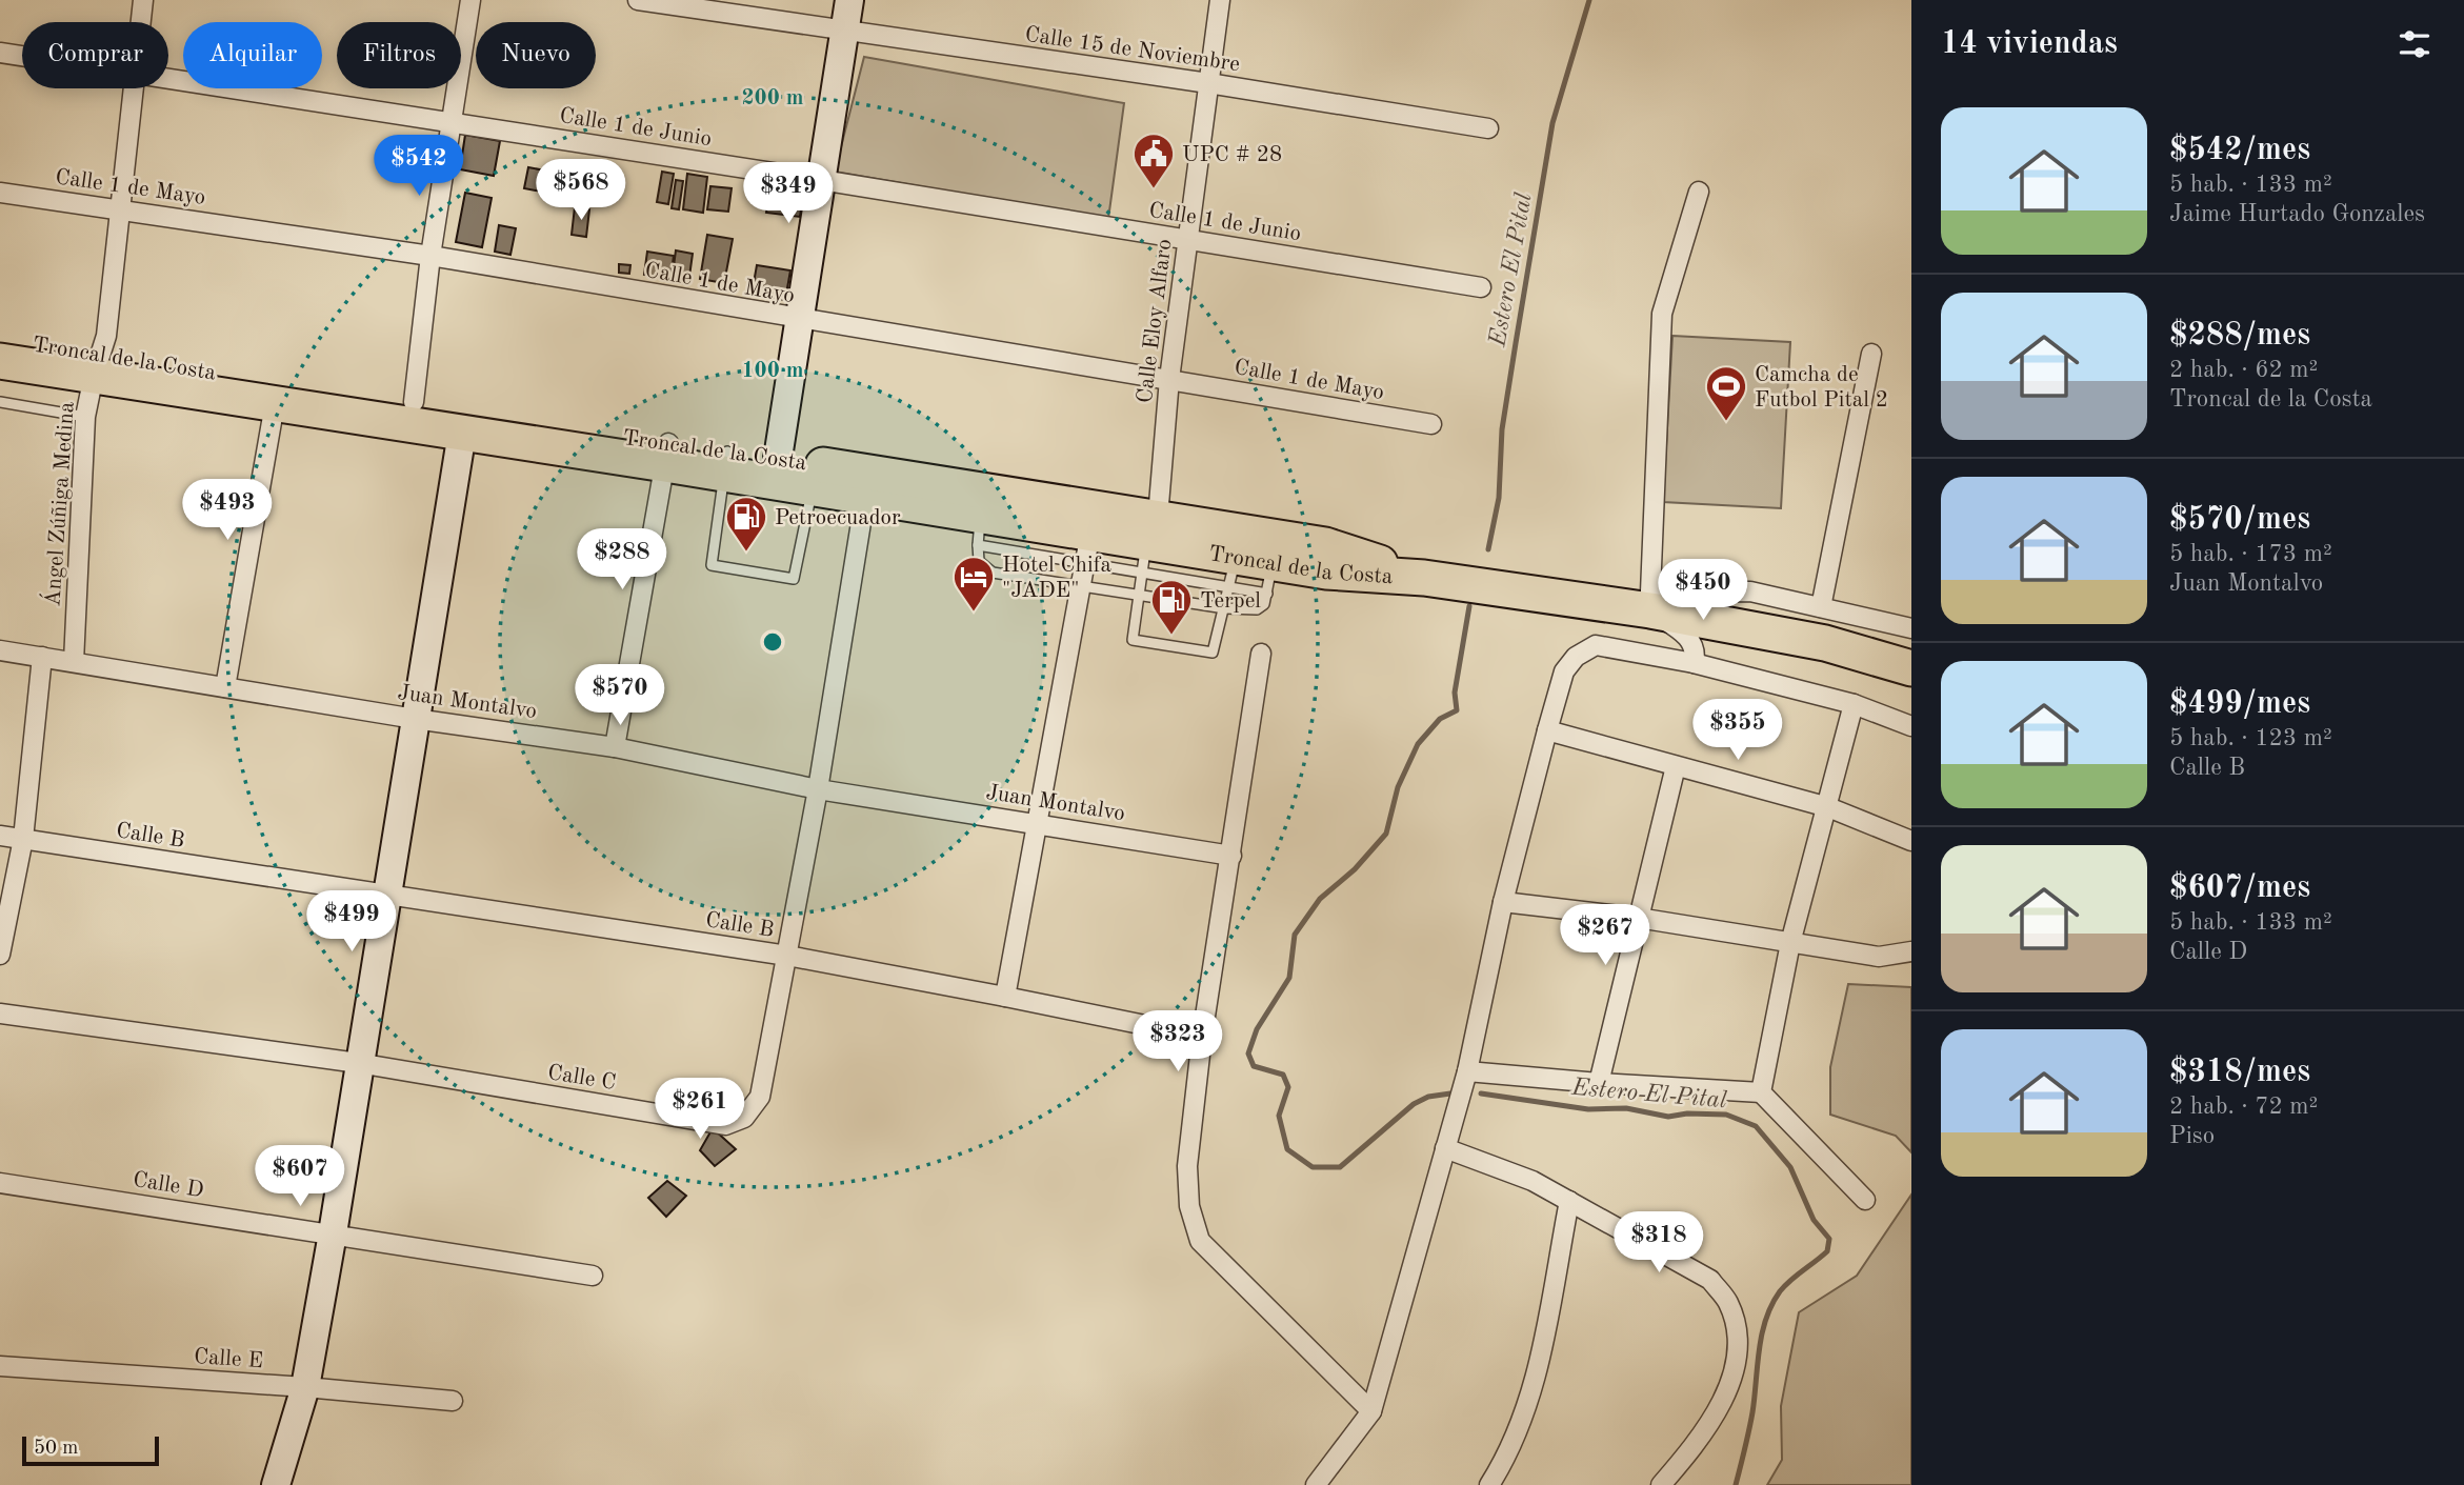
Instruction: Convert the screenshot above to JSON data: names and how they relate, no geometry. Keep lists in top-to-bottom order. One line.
{"streets":{"highway":["Troncal de la Costa"],"street":["Calle 15 de Noviembre","Calle 1 de Junio","Calle 1 de Mayo","Calle Eloy Alfaro","Ángel Zúñiga Medina","Juan Montalvo","Calle B","Calle C","Calle D","Calle E"]},"crossings":[["Calle 15 de Noviembre","Calle Eloy Alfaro"],["Calle 1 de Junio","Calle Eloy Alfaro"],["Calle 1 de Mayo","Calle Eloy Alfaro"],["Calle 1 de Mayo","Ángel Zúñiga Medina"],["Calle Eloy Alfaro","Troncal de la Costa"],["Troncal de la Costa","Ángel Zúñiga Medina"],["Troncal de la Costa","Calle C"],["Ángel Zúñiga Medina","Juan Montalvo"],["Juan Montalvo","Calle C"],["Calle B","Calle C"]],"water":["Estero El Pital"],"places":{"public building":["UPC # 28"],"sports":["Camcha de Futbol Pital 2"],"fuel station":["Petroecuador","Terpel"],"hotel":["Hotel Chifa \"JADE\""]},"scale_bar":"50 m","page":{"heading":"14 viviendas","chip":["Comprar","Alquilar","Filtros","Nuevo"],"list":[{"name":"$542/mes","note":"5 hab. · 133 m² · Jaime Hurtado Gonzales"},{"name":"$288/mes","note":"2 hab. · 62 m² · Troncal de la Costa"},{"name":"$570/mes","note":"5 hab. · 173 m² · Juan Montalvo"},{"name":"$499/mes","note":"5 hab. · 123 m² · Calle B"},{"name":"$607/mes","note":"5 hab. · 133 m² · Calle D"},{"name":"$318/mes","note":"2 hab. · 72 m² · Piso"}],"price":["$542","$568","$349","$493","$288","$450","$570","$355","$499","$267","$323","$261","$607","$318"],"scale":"50 m"},"rings":["200 m","100 m"]}
